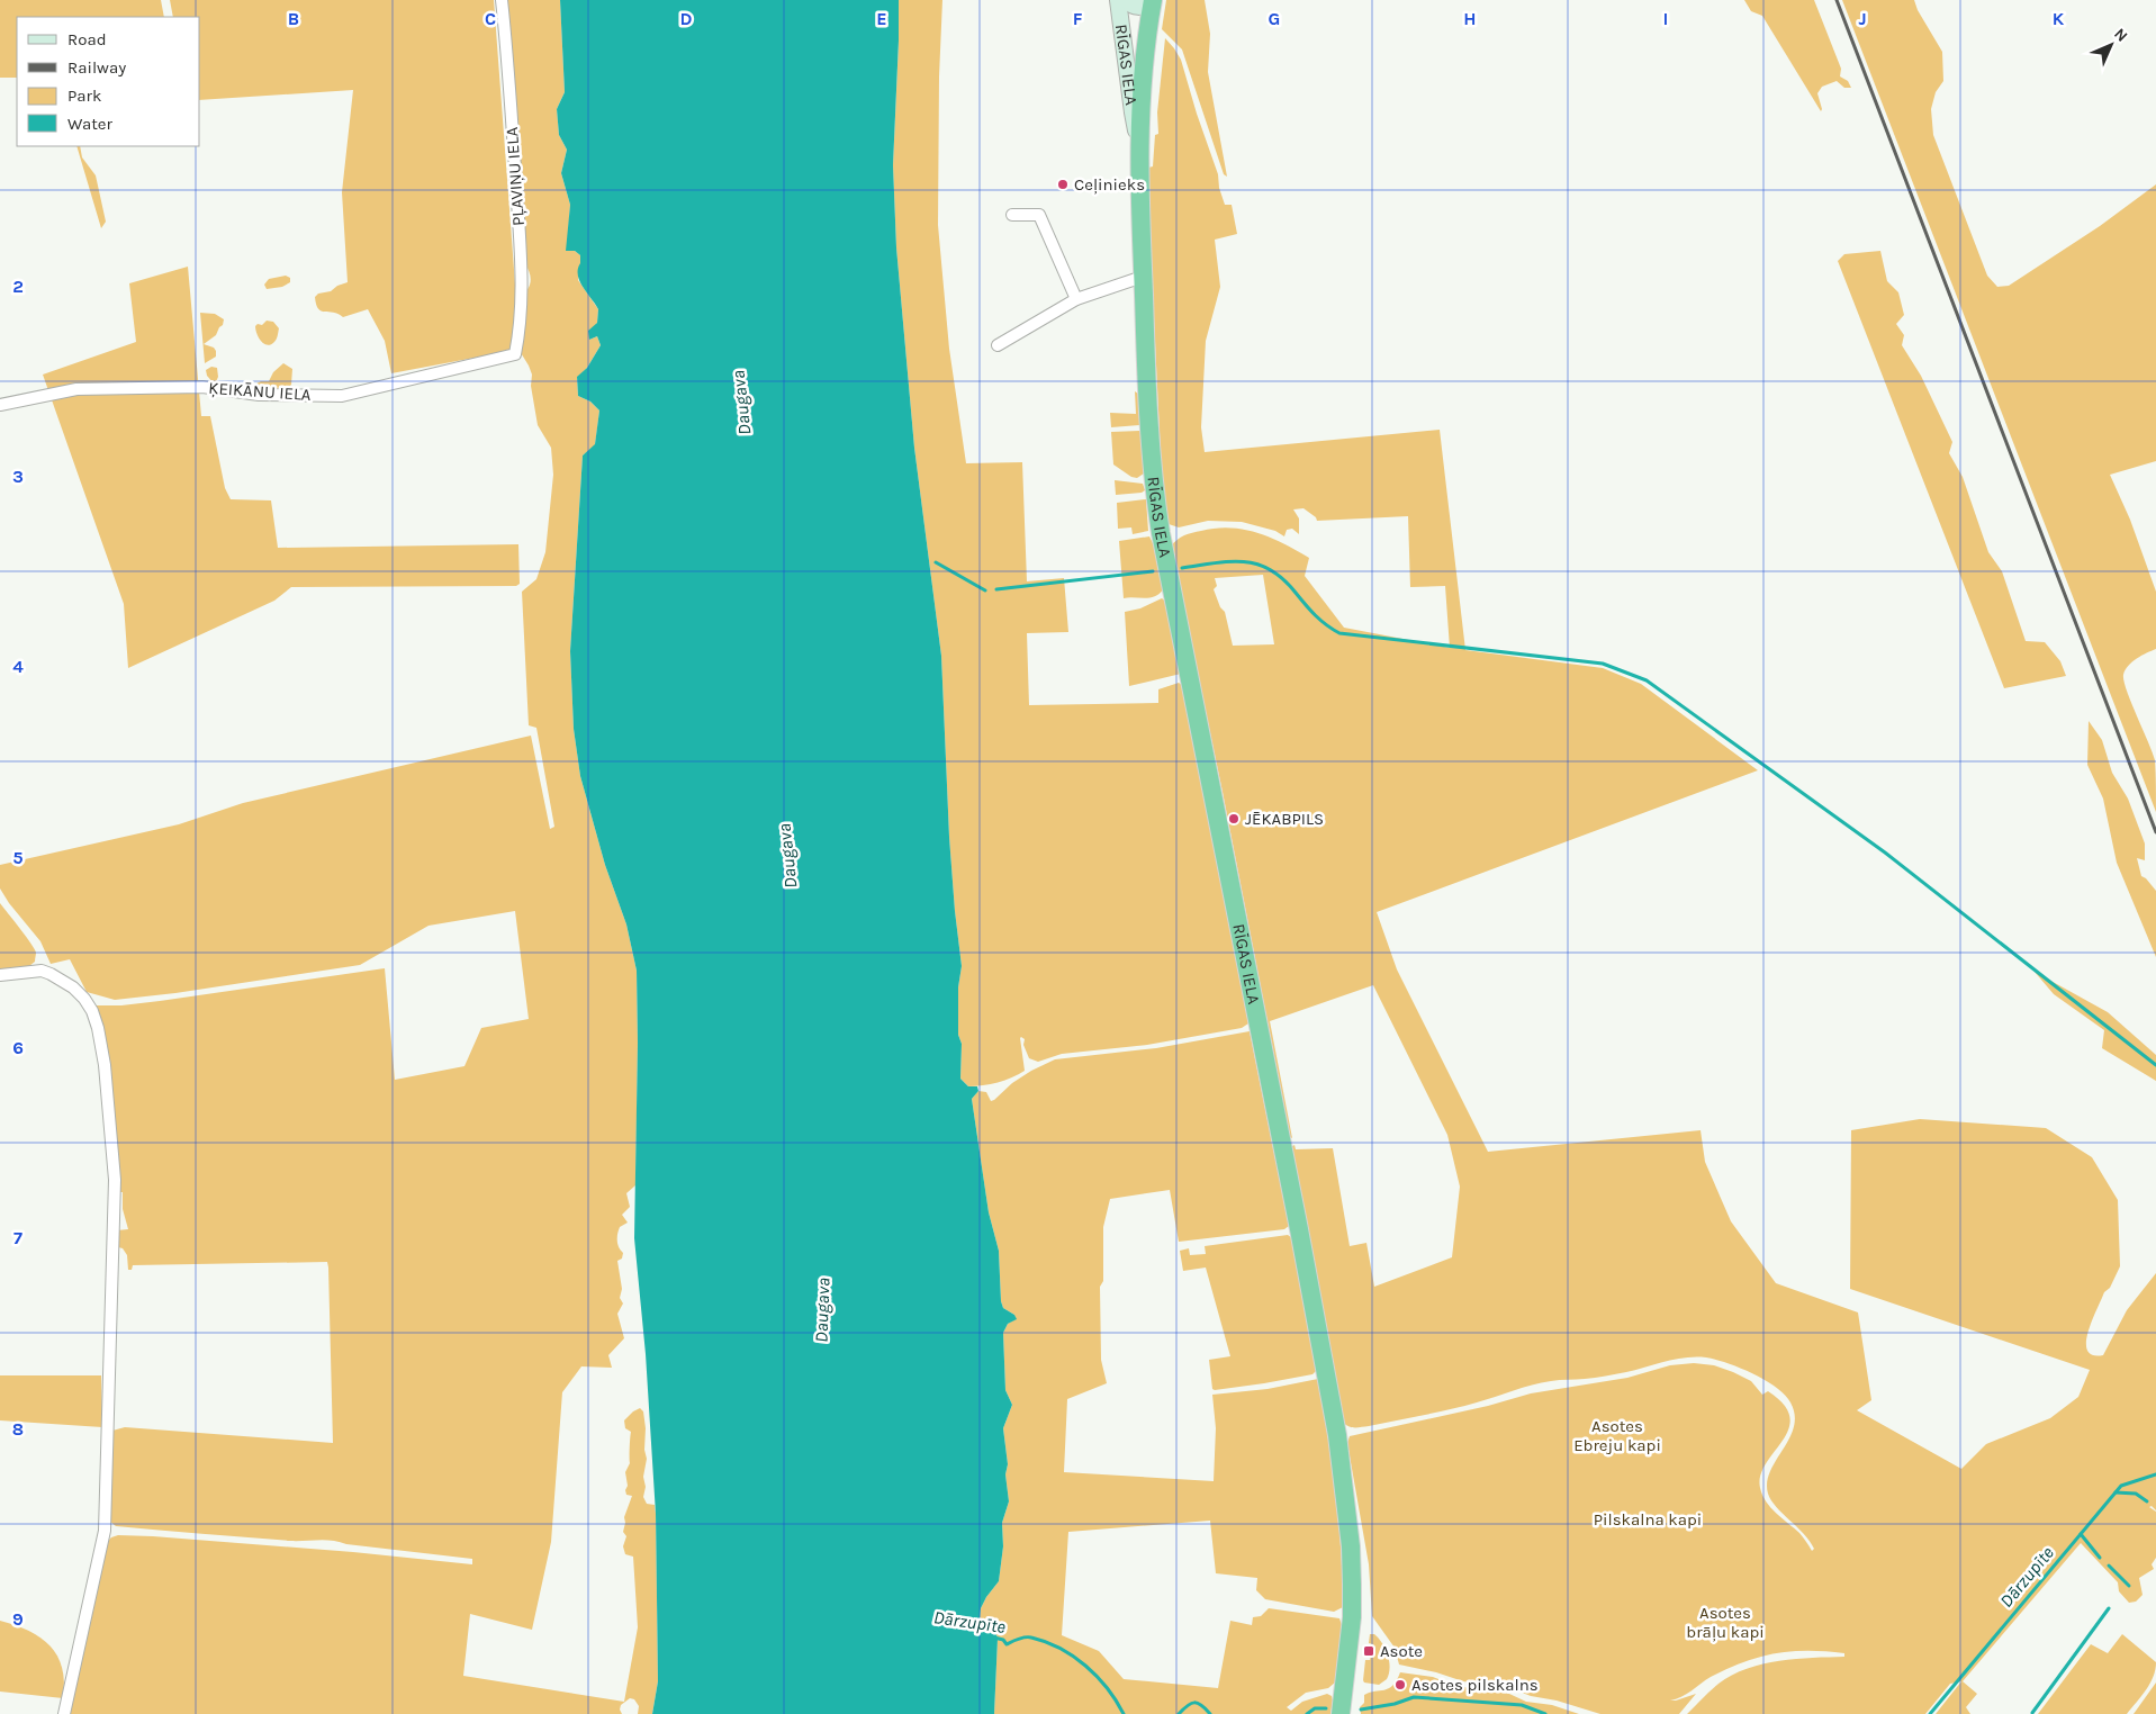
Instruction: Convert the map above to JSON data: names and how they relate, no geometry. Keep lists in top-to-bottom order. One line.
{"streets":{"highway":["RĪGAS IELA"],"street":["PĻAVIŅU IELA","ĶEIKĀNU IELA"]},"crossings":[["PĻAVIŅU IELA","ĶEIKĀNU IELA"]],"water":["Daugava","Dārzupīte"],"parks":["Asotes Ebreju kapi","Pilskalna kapi","Asotes brāļu kapi"],"places":{"other":["Ceļinieks","JĒKABPILS","Asotes pilskalns"],"transit":["Asote"]},"legend":["Road","Railway","Park","Water"],"north":"top right","grid":{"columns":["B","C","D","E","F","G","H","I","J","K"],"rows":["2","3","4","5","6","7","8","9"]}}
